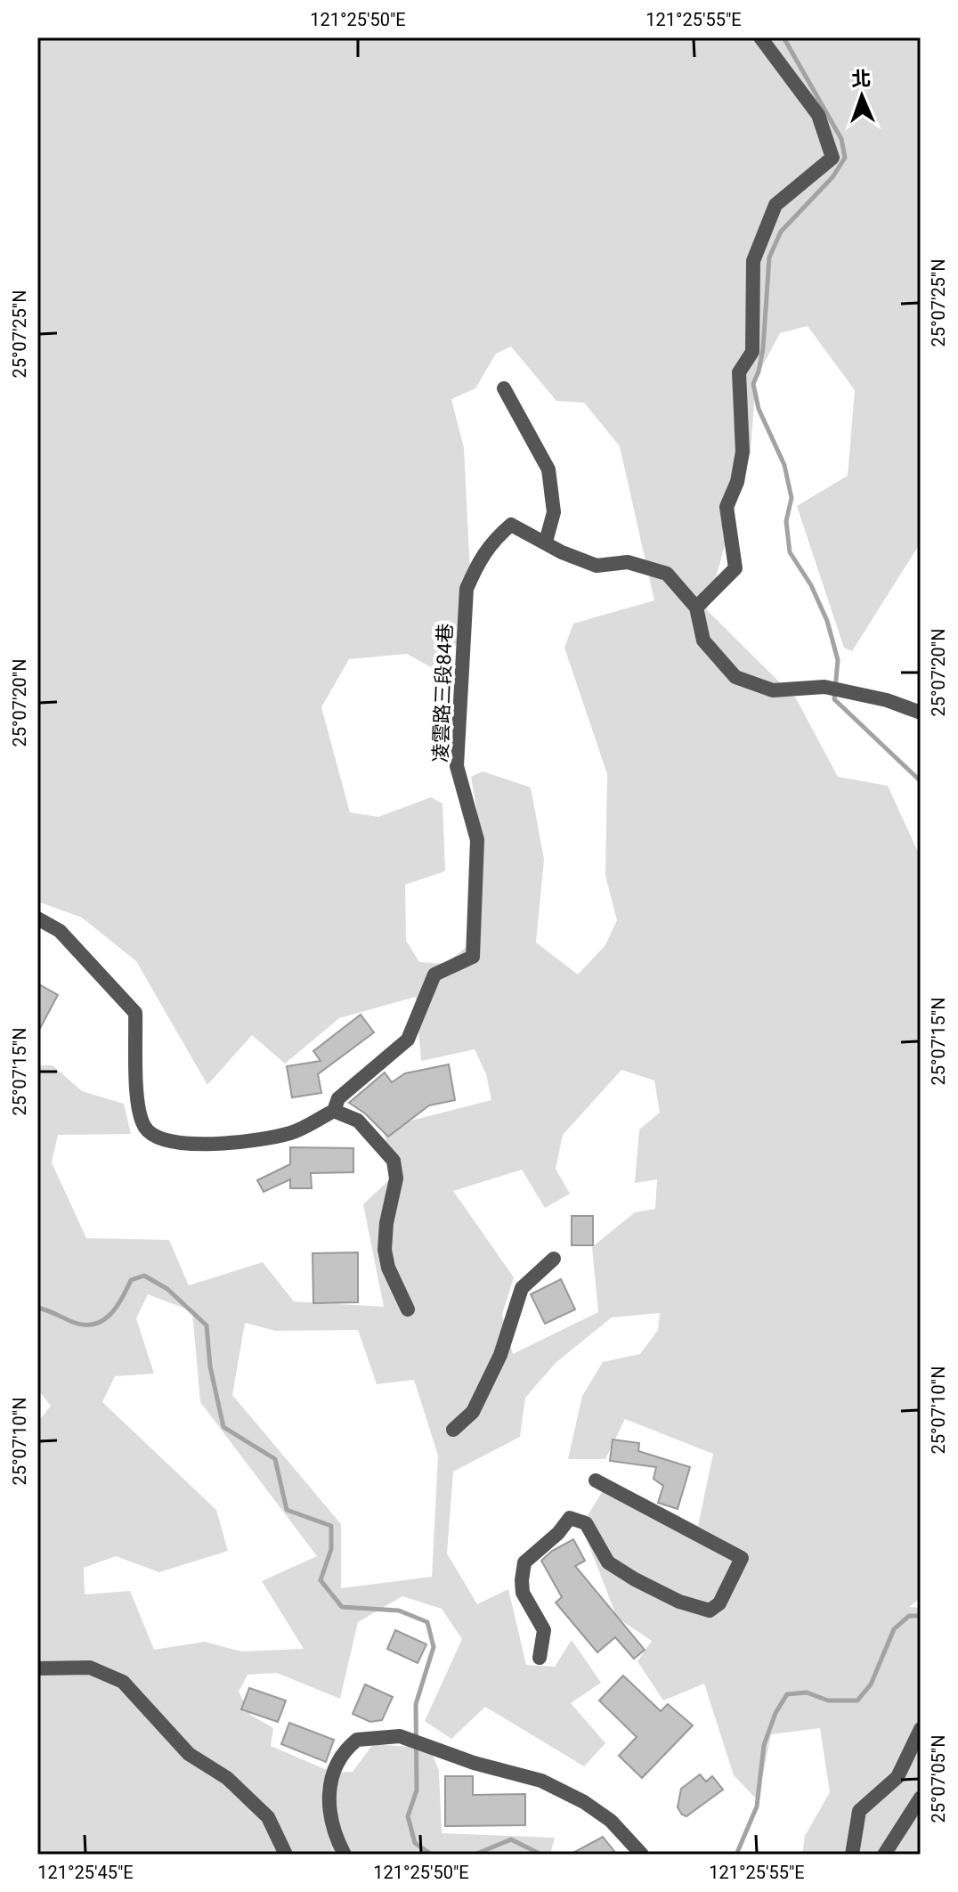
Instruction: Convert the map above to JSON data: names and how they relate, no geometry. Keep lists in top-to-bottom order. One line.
{"streets":{"street":["凌雲路三段84巷"]},"north":"top","coordinates":["121°25'50\"E","121°25'55\"E","25°07'25\"N","25°07'20\"N","25°07'15\"N","25°07'10\"N","25°07'05\"N","121°25'45\"E"]}
